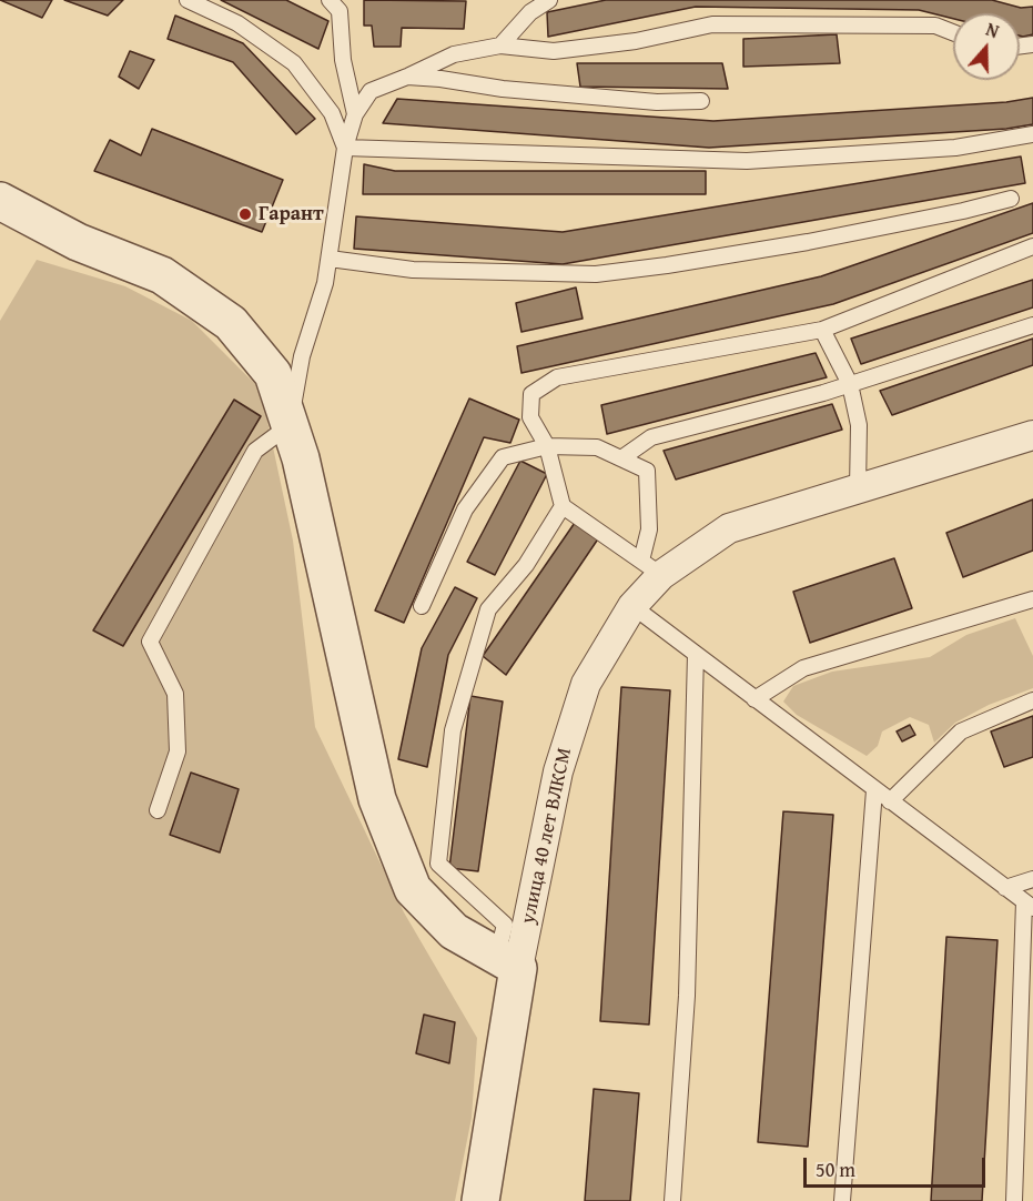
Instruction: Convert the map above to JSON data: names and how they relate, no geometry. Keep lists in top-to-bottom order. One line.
{"streets":{"street":["улица 40 лет ВЛКСМ"]},"places":["Гарант"],"scale_bar":"50 m","north":"top"}
